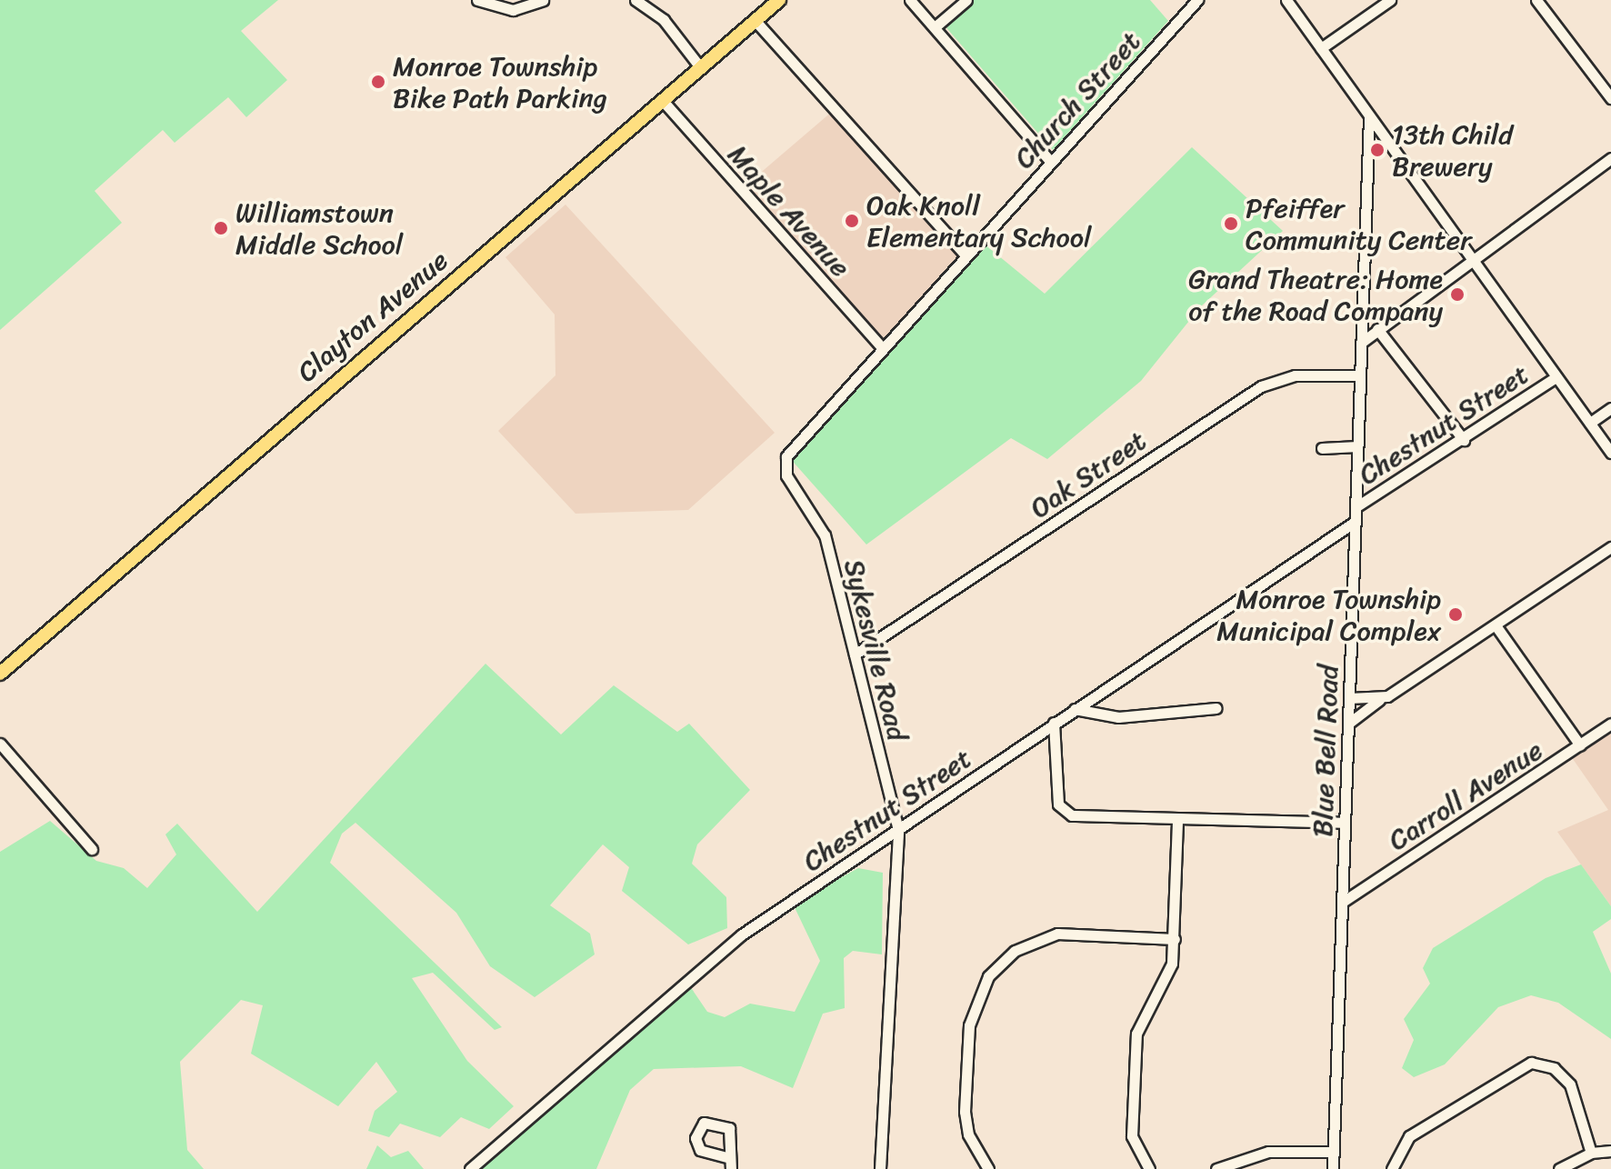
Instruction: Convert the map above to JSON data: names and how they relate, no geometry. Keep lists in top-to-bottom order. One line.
{"streets":{"main road":["Clayton Avenue"],"street":["Church Street","Maple Avenue","Chestnut Street","Oak Street","Sykesville Road","Blue Bell Road","Carroll Avenue"]},"crossings":[["Church Street","Maple Avenue"],["Church Street","Sykesville Road"],["Maple Avenue","Clayton Avenue"],["Chestnut Street","Sykesville Road"],["Chestnut Street","Blue Bell Road"],["Oak Street","Sykesville Road"],["Oak Street","Blue Bell Road"],["Blue Bell Road","Carroll Avenue"]],"places":["Monroe Township Bike Path Parking","13th Child Brewery","Oak Knoll Elementary School","Pfeiffer Community Center","Williamstown Middle School","Grand Theatre: Home of the Road Company","Monroe Township Municipal Complex"]}
